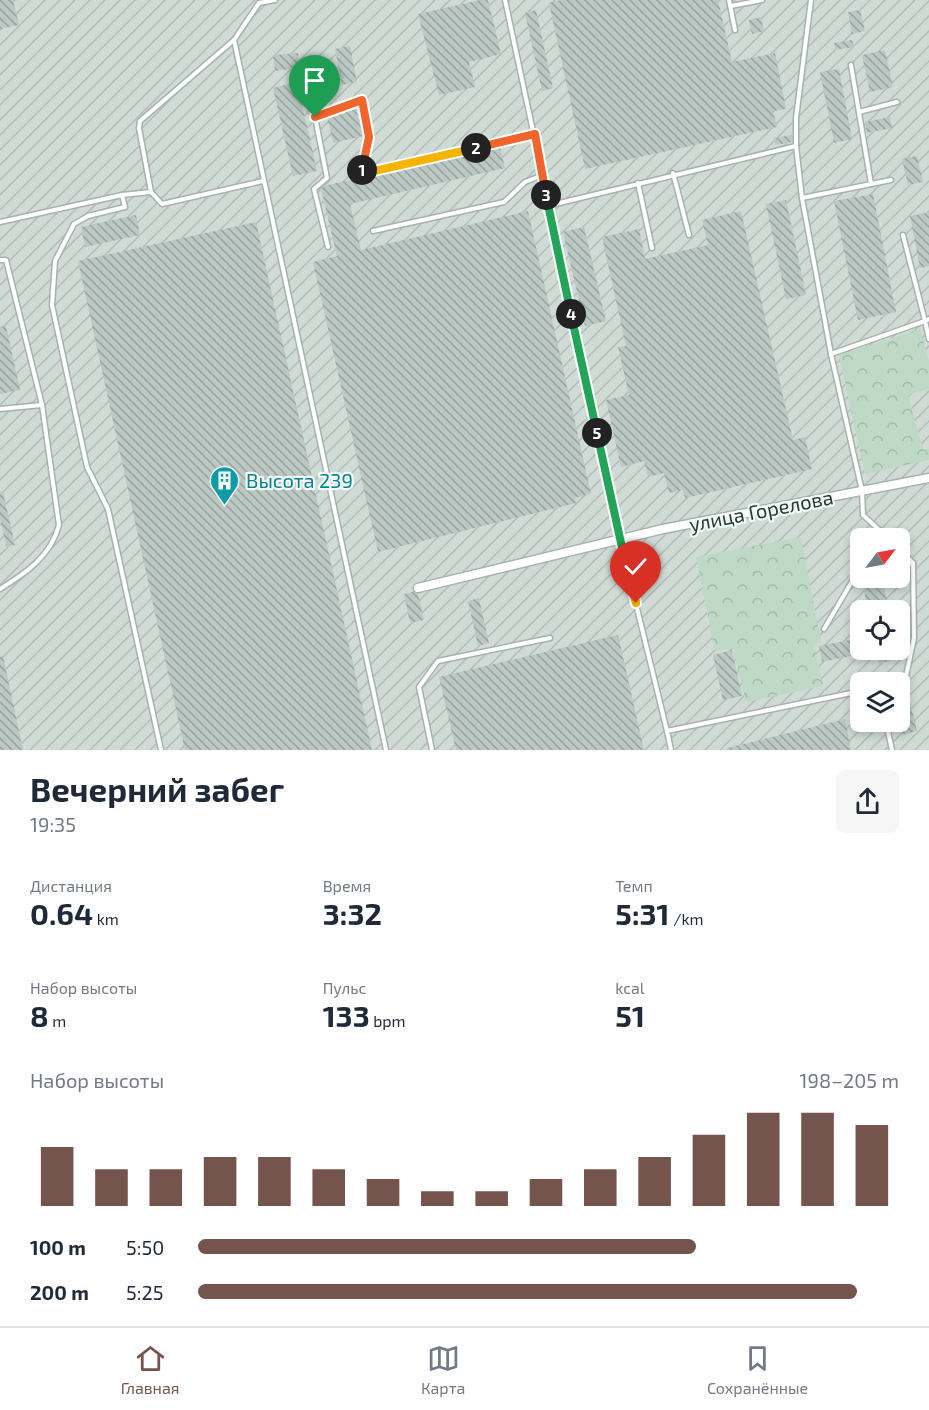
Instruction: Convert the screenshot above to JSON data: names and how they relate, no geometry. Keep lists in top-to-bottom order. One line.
{"streets":{"street":["улица Горелова"]},"places":{"building":["Высота 239"]},"north":"top right","page":{"pins":["2","1","3","4","5"],"heading":["Вечерний забег","19:35"],"stats":[["Дистанция","0.64 km"],["Время","3:32"],["Темп","5:31 /km"],["Набор высоты","8 m"],["Пульс","133 bpm"],["kcal","51"]],"chart":["Набор высоты","198–205 m"],"list":[{"name":"100 m","note":"5:50"},{"name":"200 m","note":"5:25"}],"tabs":["Главная","Карта","Сохранённые"]}}
